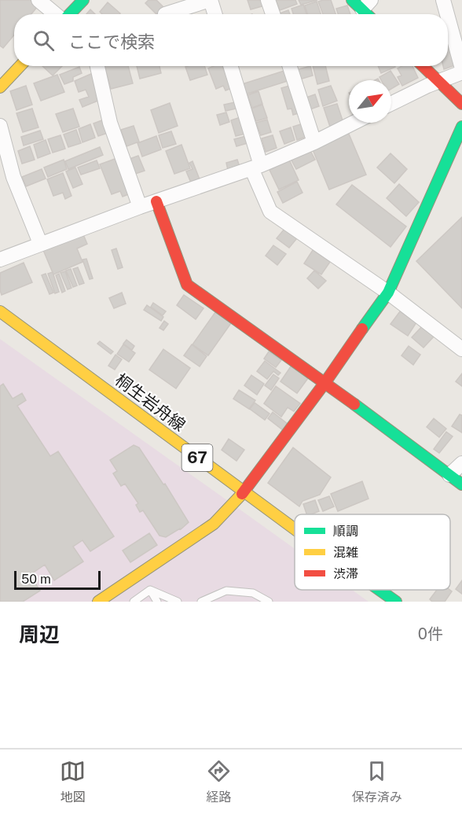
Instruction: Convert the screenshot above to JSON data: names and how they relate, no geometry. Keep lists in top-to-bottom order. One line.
{"streets":{"street":["桐生岩舟線","67"]},"legend":["順調","混雑","渋滞"],"scale_bar":"50 m","north":"top right","page":{"search":"ここで検索","scale":"50 m","heading":["周辺","0件"],"nav":["地図","経路","保存済み"]}}
